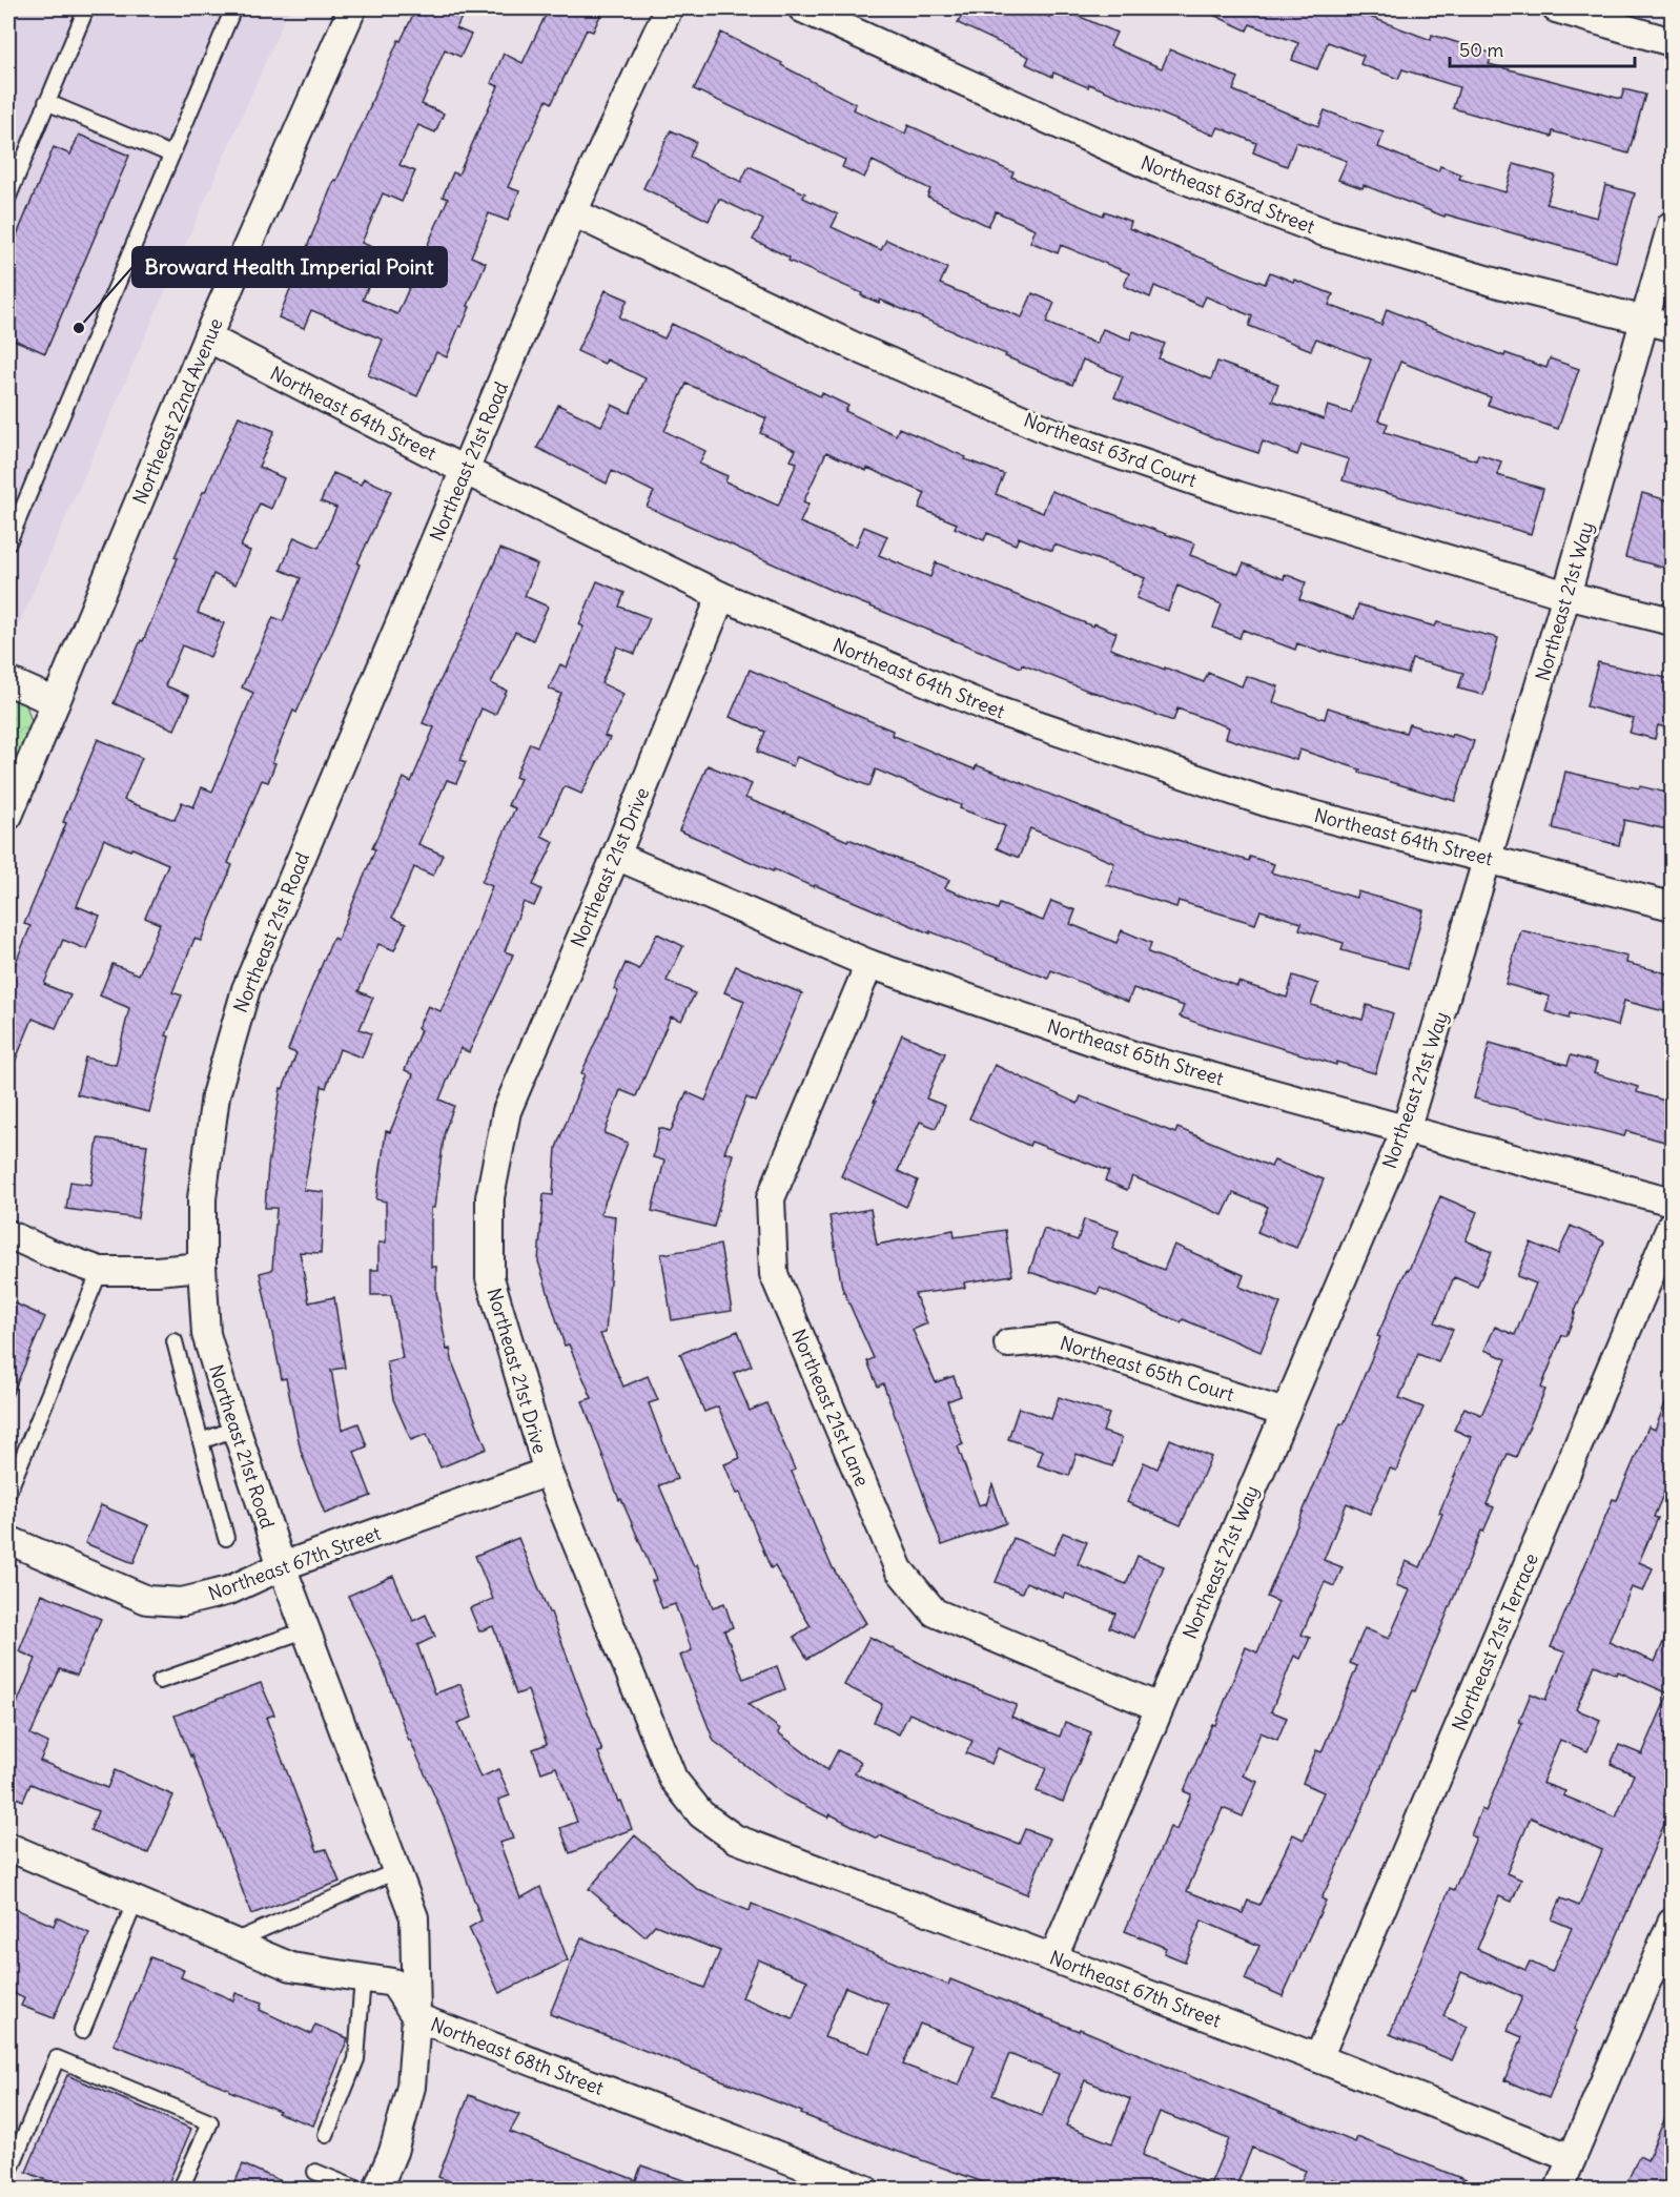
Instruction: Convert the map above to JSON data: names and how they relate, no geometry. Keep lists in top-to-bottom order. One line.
{"streets":{"street":["Northeast 63rd Street","Northeast 22nd Avenue","Northeast 64th Street","Northeast 63rd Court","Northeast 21st Road","Northeast 21st Way","Northeast 21st Drive","Northeast 65th Street","Northeast 65th Court","Northeast 21st Lane","Northeast 67th Street","Northeast 21st Terrace","Northeast 68th Street"]},"crossings":[["Northeast 63rd Street","Northeast 21st Way"],["Northeast 22nd Avenue","Northeast 64th Street"],["Northeast 64th Street","Northeast 21st Road"],["Northeast 64th Street","Northeast 21st Way"],["Northeast 64th Street","Northeast 21st Drive"],["Northeast 63rd Court","Northeast 21st Road"],["Northeast 63rd Court","Northeast 21st Way"],["Northeast 21st Road","Northeast 67th Street"],["Northeast 21st Road","Northeast 68th Street"],["Northeast 21st Way","Northeast 65th Street"],["Northeast 21st Way","Northeast 65th Court"],["Northeast 21st Way","Northeast 21st Lane"],["Northeast 21st Way","Northeast 67th Street"],["Northeast 21st Drive","Northeast 65th Street"],["Northeast 21st Drive","Northeast 67th Street"],["Northeast 65th Street","Northeast 21st Lane"],["Northeast 67th Street","Northeast 21st Terrace"]],"places":["Broward Health Imperial Point"],"scale_bar":"50 m"}
